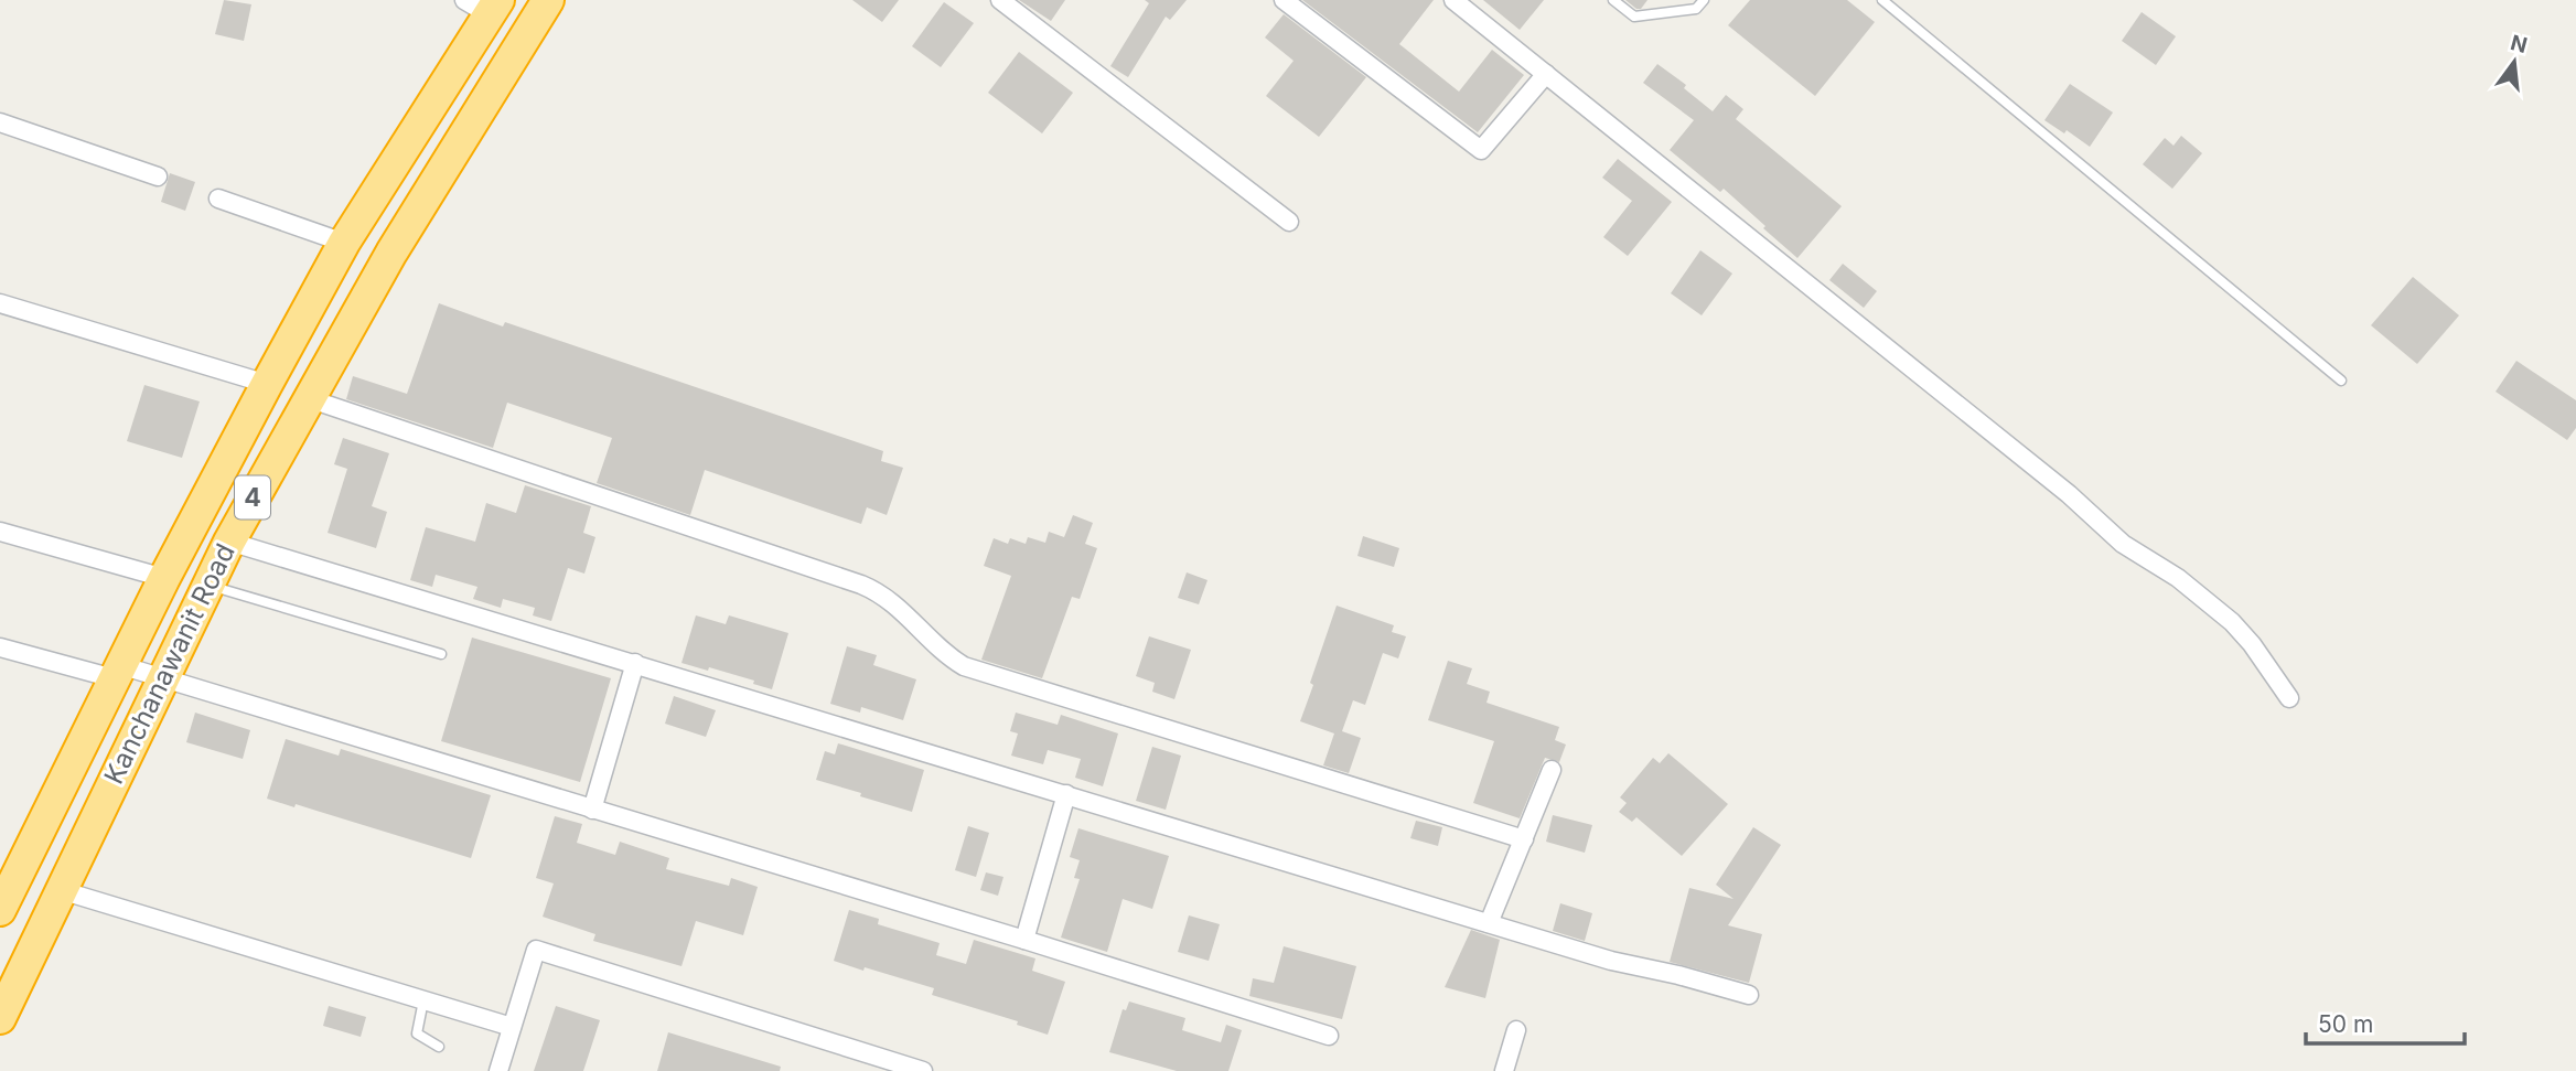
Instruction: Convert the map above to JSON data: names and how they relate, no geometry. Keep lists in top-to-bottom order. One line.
{"streets":{"highway":["4","Kanchanawanit Road"]},"scale_bar":"50 m","north":"top"}
